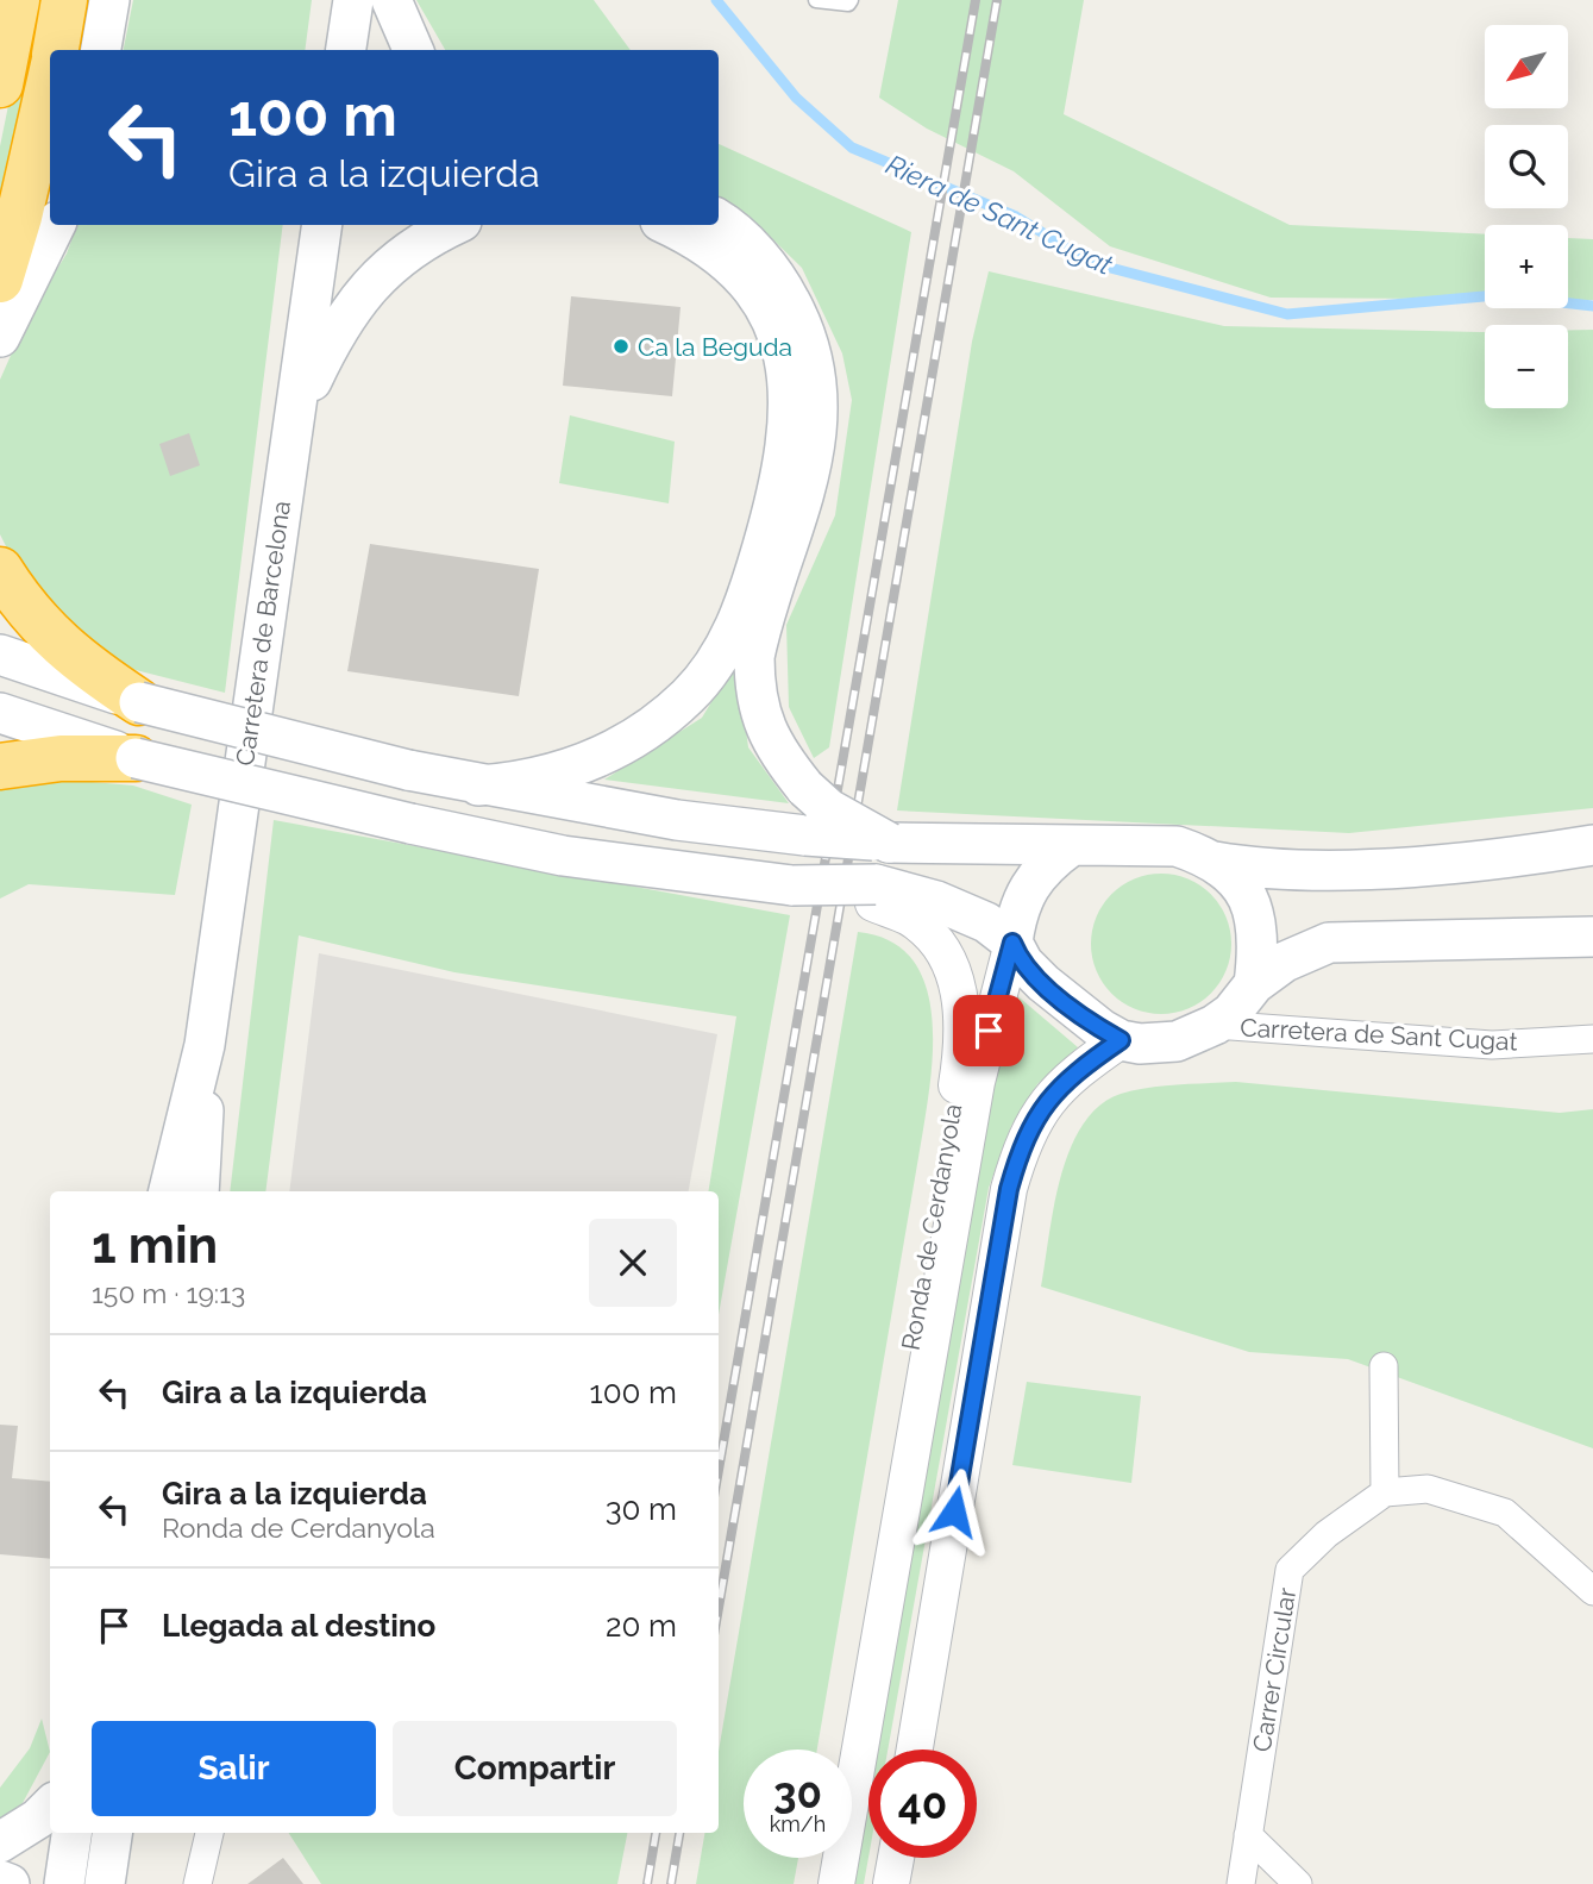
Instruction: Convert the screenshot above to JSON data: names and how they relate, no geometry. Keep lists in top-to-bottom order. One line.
{"streets":{"main road":["Carretera de Barcelona"],"street":["Carretera de Sant Cugat","Ronda de Cerdanyola","Carrer Circular"]},"crossings":[["Carretera de Sant Cugat","Ronda de Cerdanyola"]],"water":["Riera de Sant Cugat"],"places":["Ca la Beguda"],"north":"bottom left","page":{"map_buttons":["+","−"],"turn":["100 m","Gira a la izquierda"],"heading":["1 min","150 m · 19:13"],"list":[{"name":"Gira a la izquierda","value":"100 m"},{"name":"Gira a la izquierda","note":"Ronda de Cerdanyola","value":"30 m"},{"name":"Llegada al destino","value":"20 m"}],"buttons":["Salir","Compartir"],"speed":"30 km/h","limit":"40"}}
